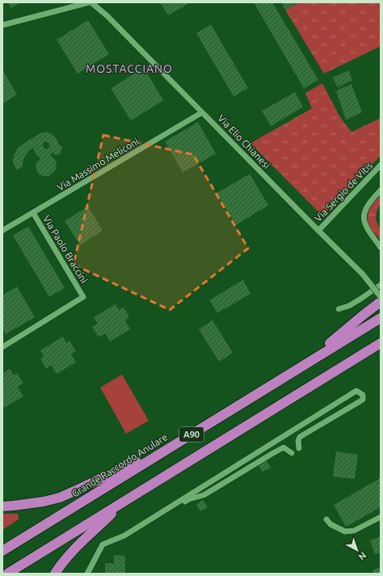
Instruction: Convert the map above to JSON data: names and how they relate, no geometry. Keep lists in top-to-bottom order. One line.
{"streets":{"highway":["A90","Grande Raccordo Anulare"],"street":["Via Elio Chianesi","Via Massimo Meliconi","Via Sergio de Vitis","Via Paolo Braccini"]},"crossings":[["Via Elio Chianesi","Via Massimo Meliconi"],["Via Elio Chianesi","Via Sergio de Vitis"],["Via Massimo Meliconi","Via Paolo Braccini"]],"districts":["MOSTACCIANO"],"north":"bottom right"}
